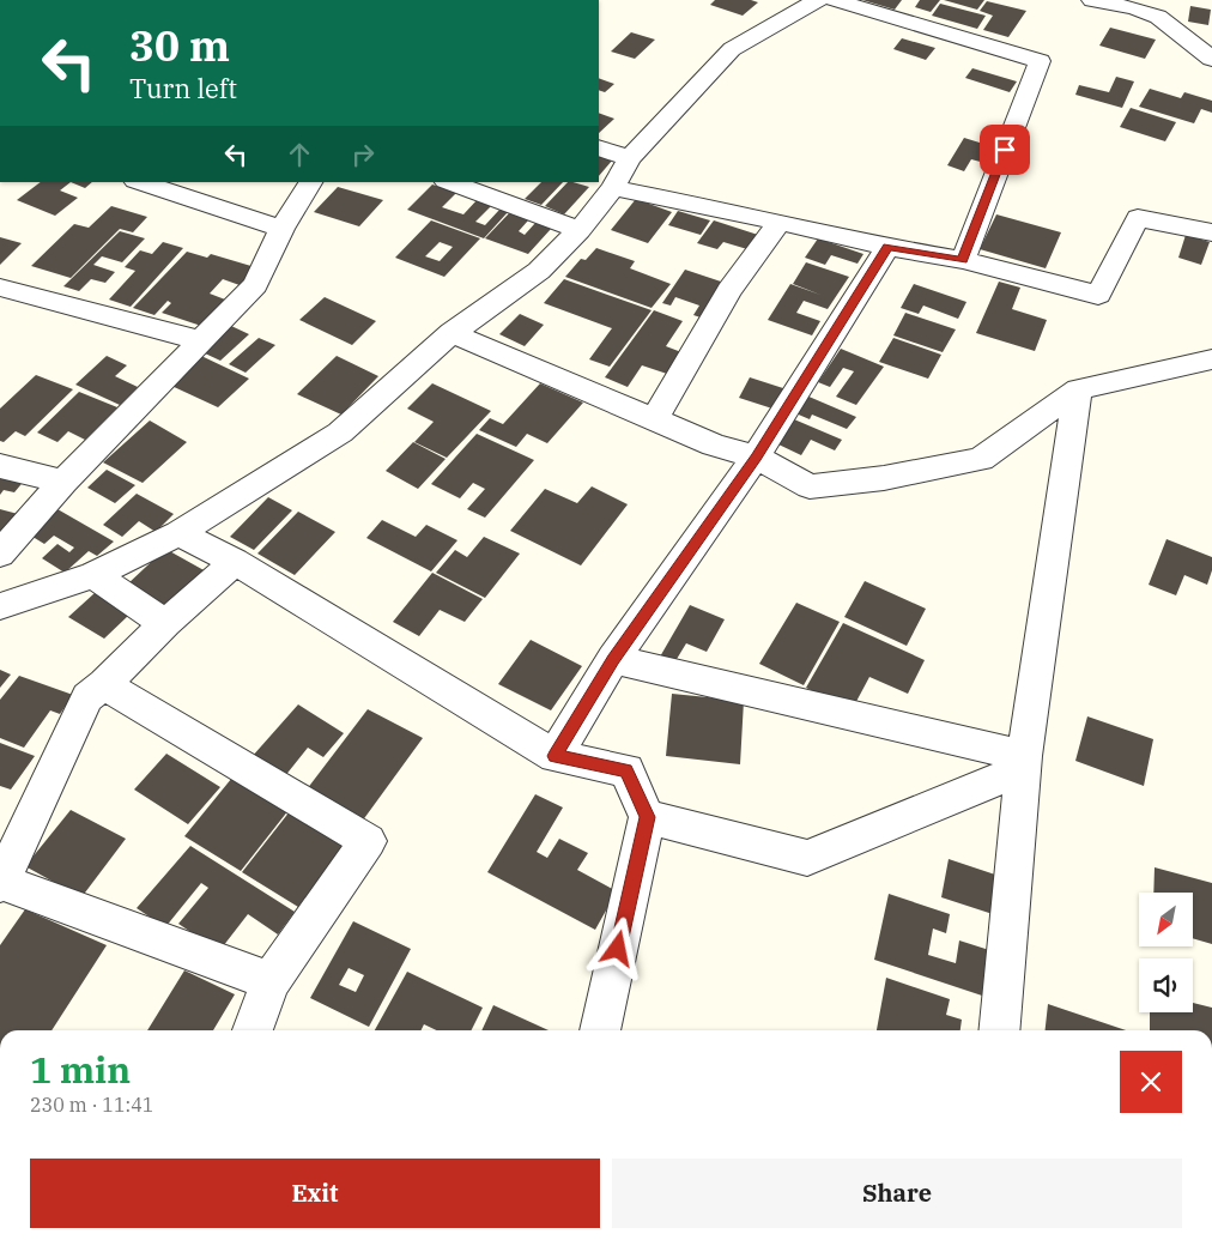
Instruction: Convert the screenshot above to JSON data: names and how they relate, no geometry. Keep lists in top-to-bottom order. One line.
{"north":"bottom left","page":{"turn":["30 m","Turn left"],"heading":["1 min","230 m · 11:41"],"buttons":["Exit","Share"]}}
